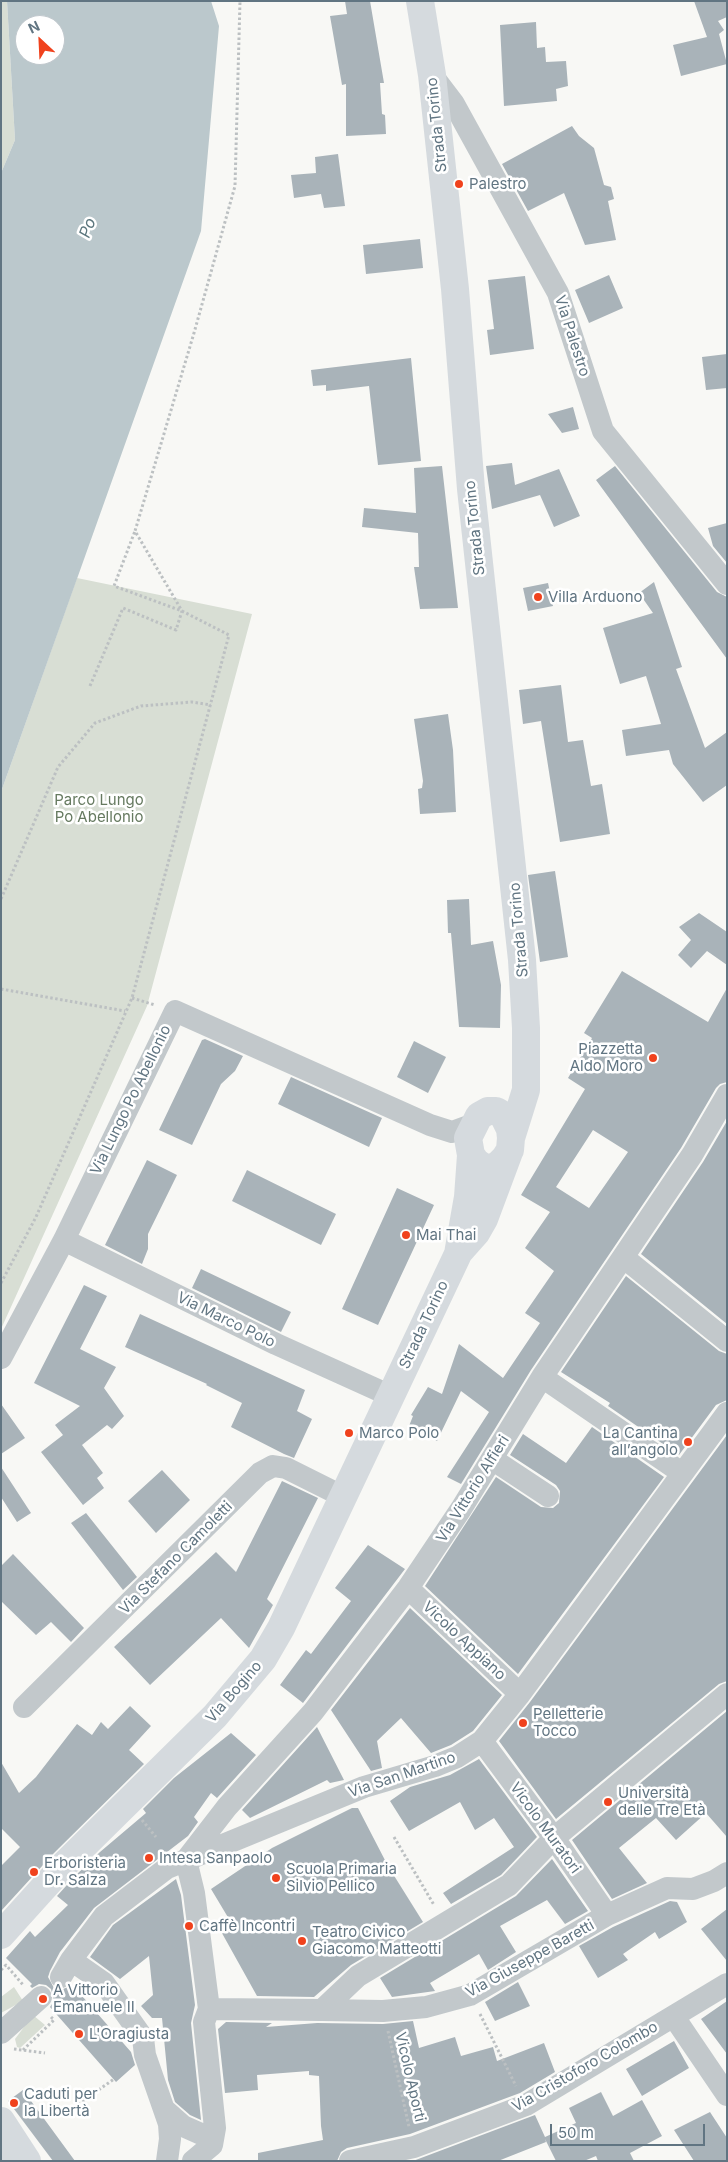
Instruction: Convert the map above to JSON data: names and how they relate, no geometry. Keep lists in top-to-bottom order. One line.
{"streets":{"main road":["Strada Torino","Via Bogino"],"street":["Via Palestro","Via Lungo Po Abellonio","Via Marco Polo","Via Vittorio Alfieri","Via Stefano Camoletti","Vicolo Appiano","Via San Martino","Vicolo Muratori","Via Giuseppe Baretti","Via Cristoforo Colombo"],"path":["Vicolo Aporti"]},"crossings":[["Strada Torino","Via Palestro"],["Strada Torino","Via Lungo Po Abellonio"],["Strada Torino","Via Marco Polo"],["Strada Torino","Via Bogino"],["Via Lungo Po Abellonio","Via Marco Polo"],["Via Marco Polo","Via Bogino"],["Via Vittorio Alfieri","Vicolo Appiano"],["Via Vittorio Alfieri","Via San Martino"],["Via Stefano Camoletti","Via Bogino"],["Vicolo Appiano","Via San Martino"],["Via San Martino","Vicolo Muratori"],["Vicolo Muratori","Via Giuseppe Baretti"],["Via Giuseppe Baretti","Vicolo Aporti"],["Via Cristoforo Colombo","Vicolo Aporti"]],"water":["Po"],"parks":["Parco Lungo Po Abellonio"],"places":["Palestro","Villa Arduono","Piazzetta Aldo Moro","Mai Thai","Marco Polo","La Cantina all’angolo","Pelletterie Tocco","Università delle Tre Età","Intesa Sanpaolo","Erboristeria Dr. Salza","Scuola Primaria Silvio Pellico","Caffè Incontri","Teatro Civico Giacomo Matteotti","A Vittorio Emanuele II","L'Oragiusta","Caduti per la Libertà"],"scale_bar":"50 m","north":"top left"}
